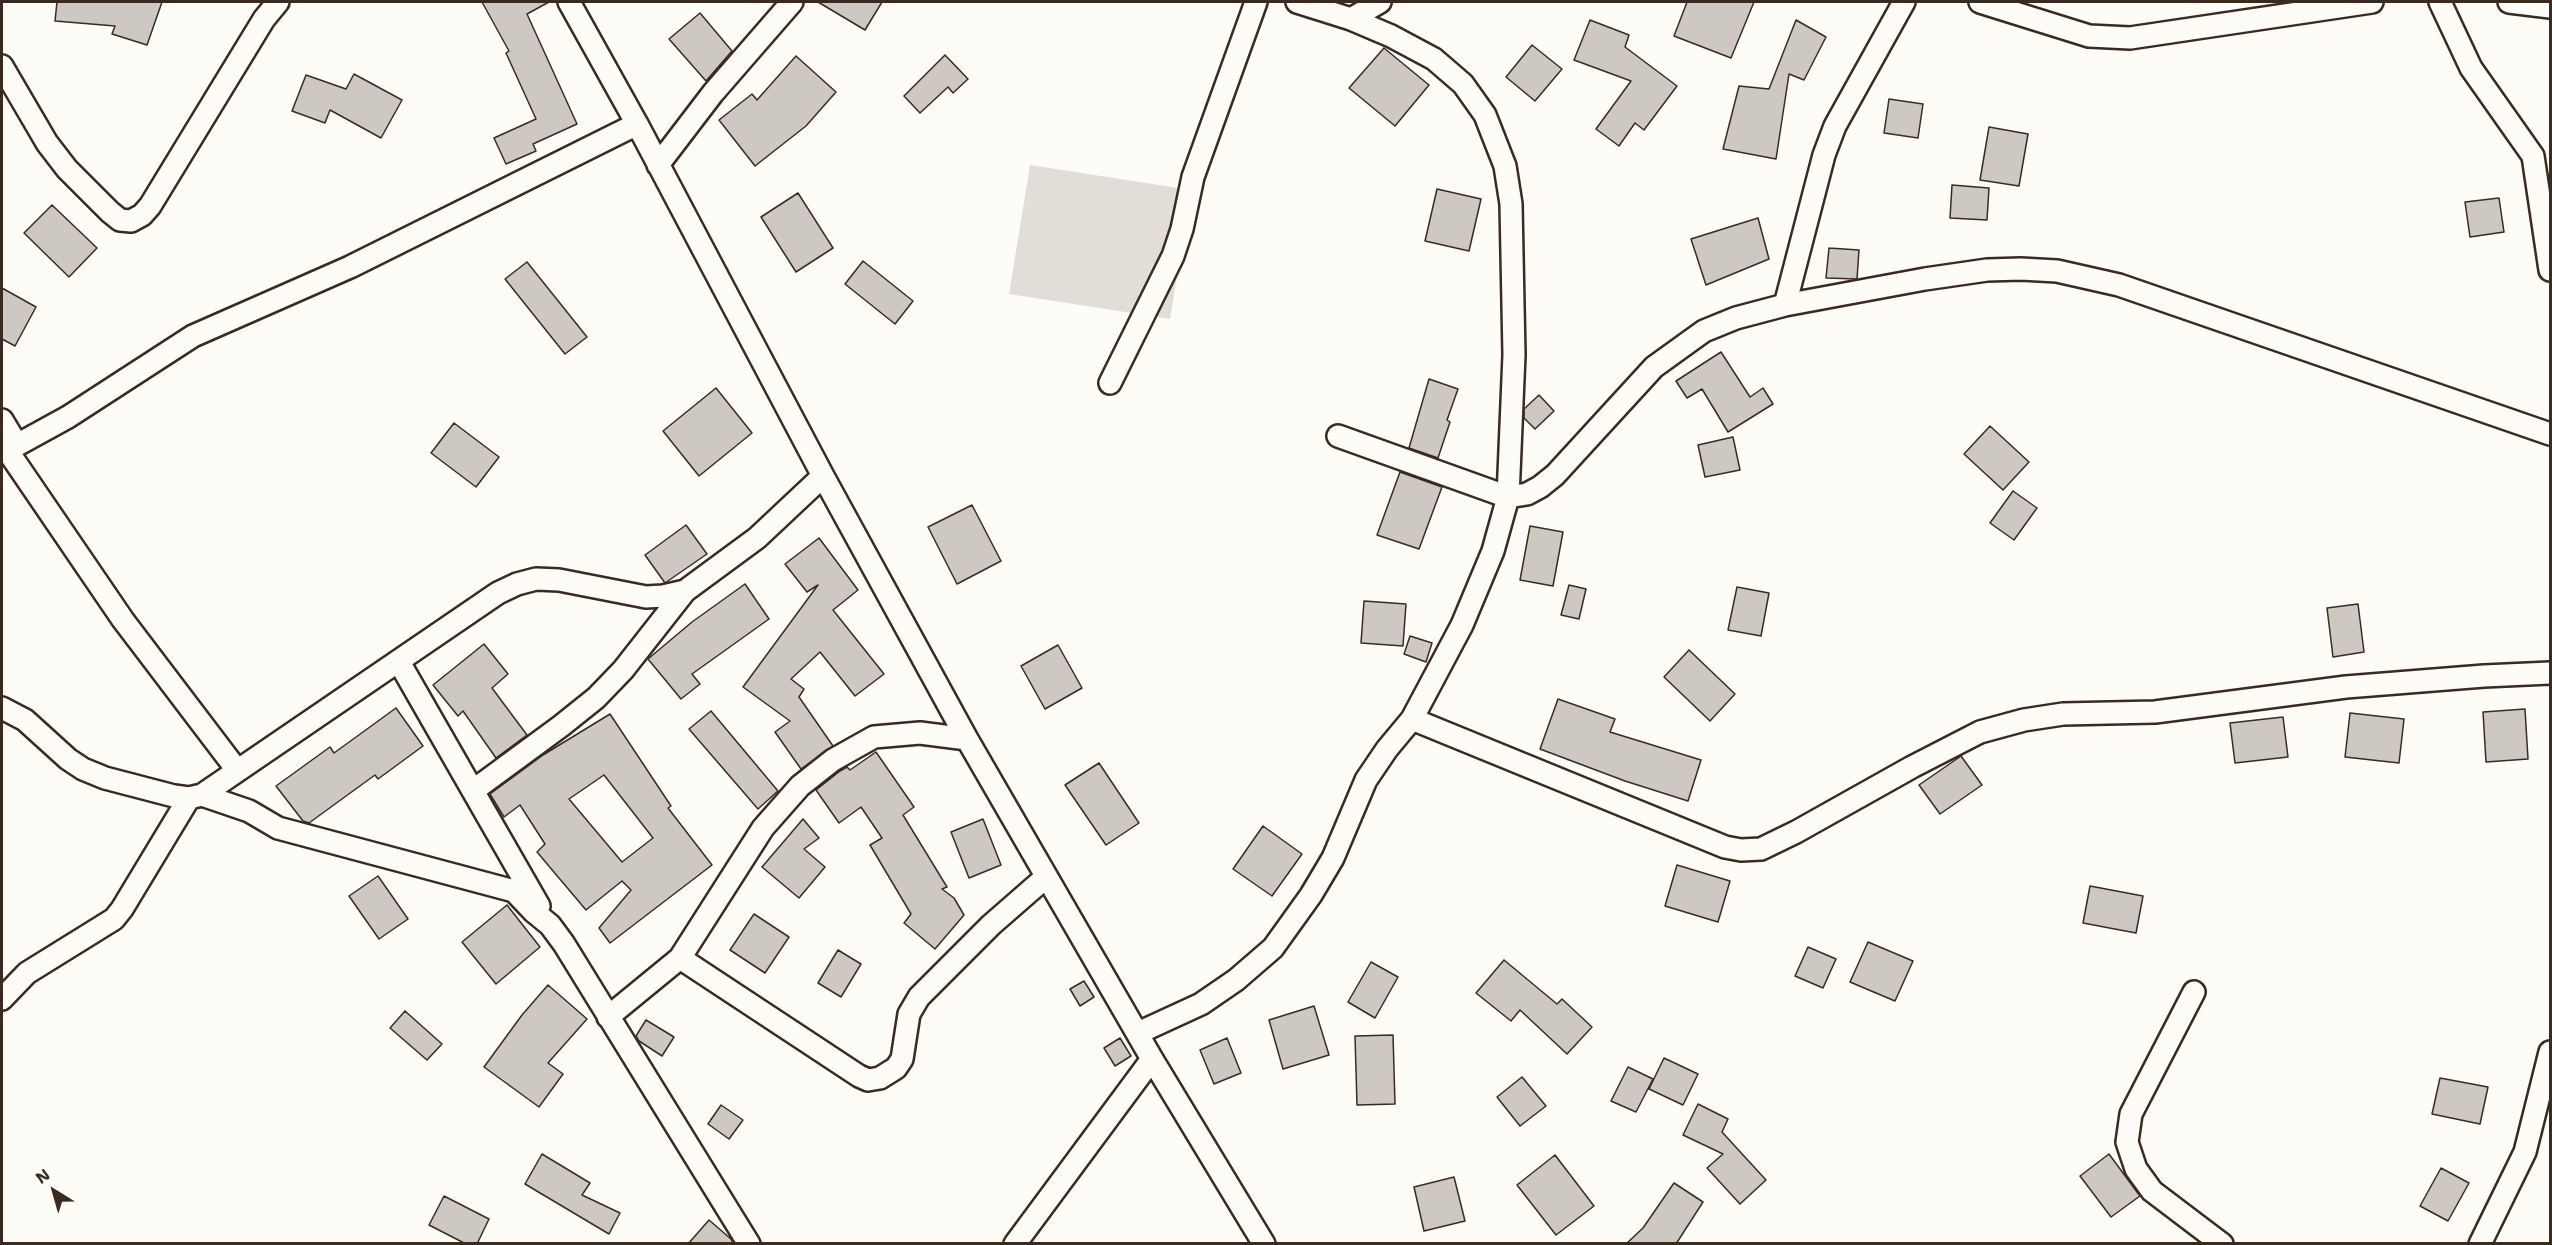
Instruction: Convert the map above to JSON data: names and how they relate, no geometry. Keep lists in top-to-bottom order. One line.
{"north":"top left"}
